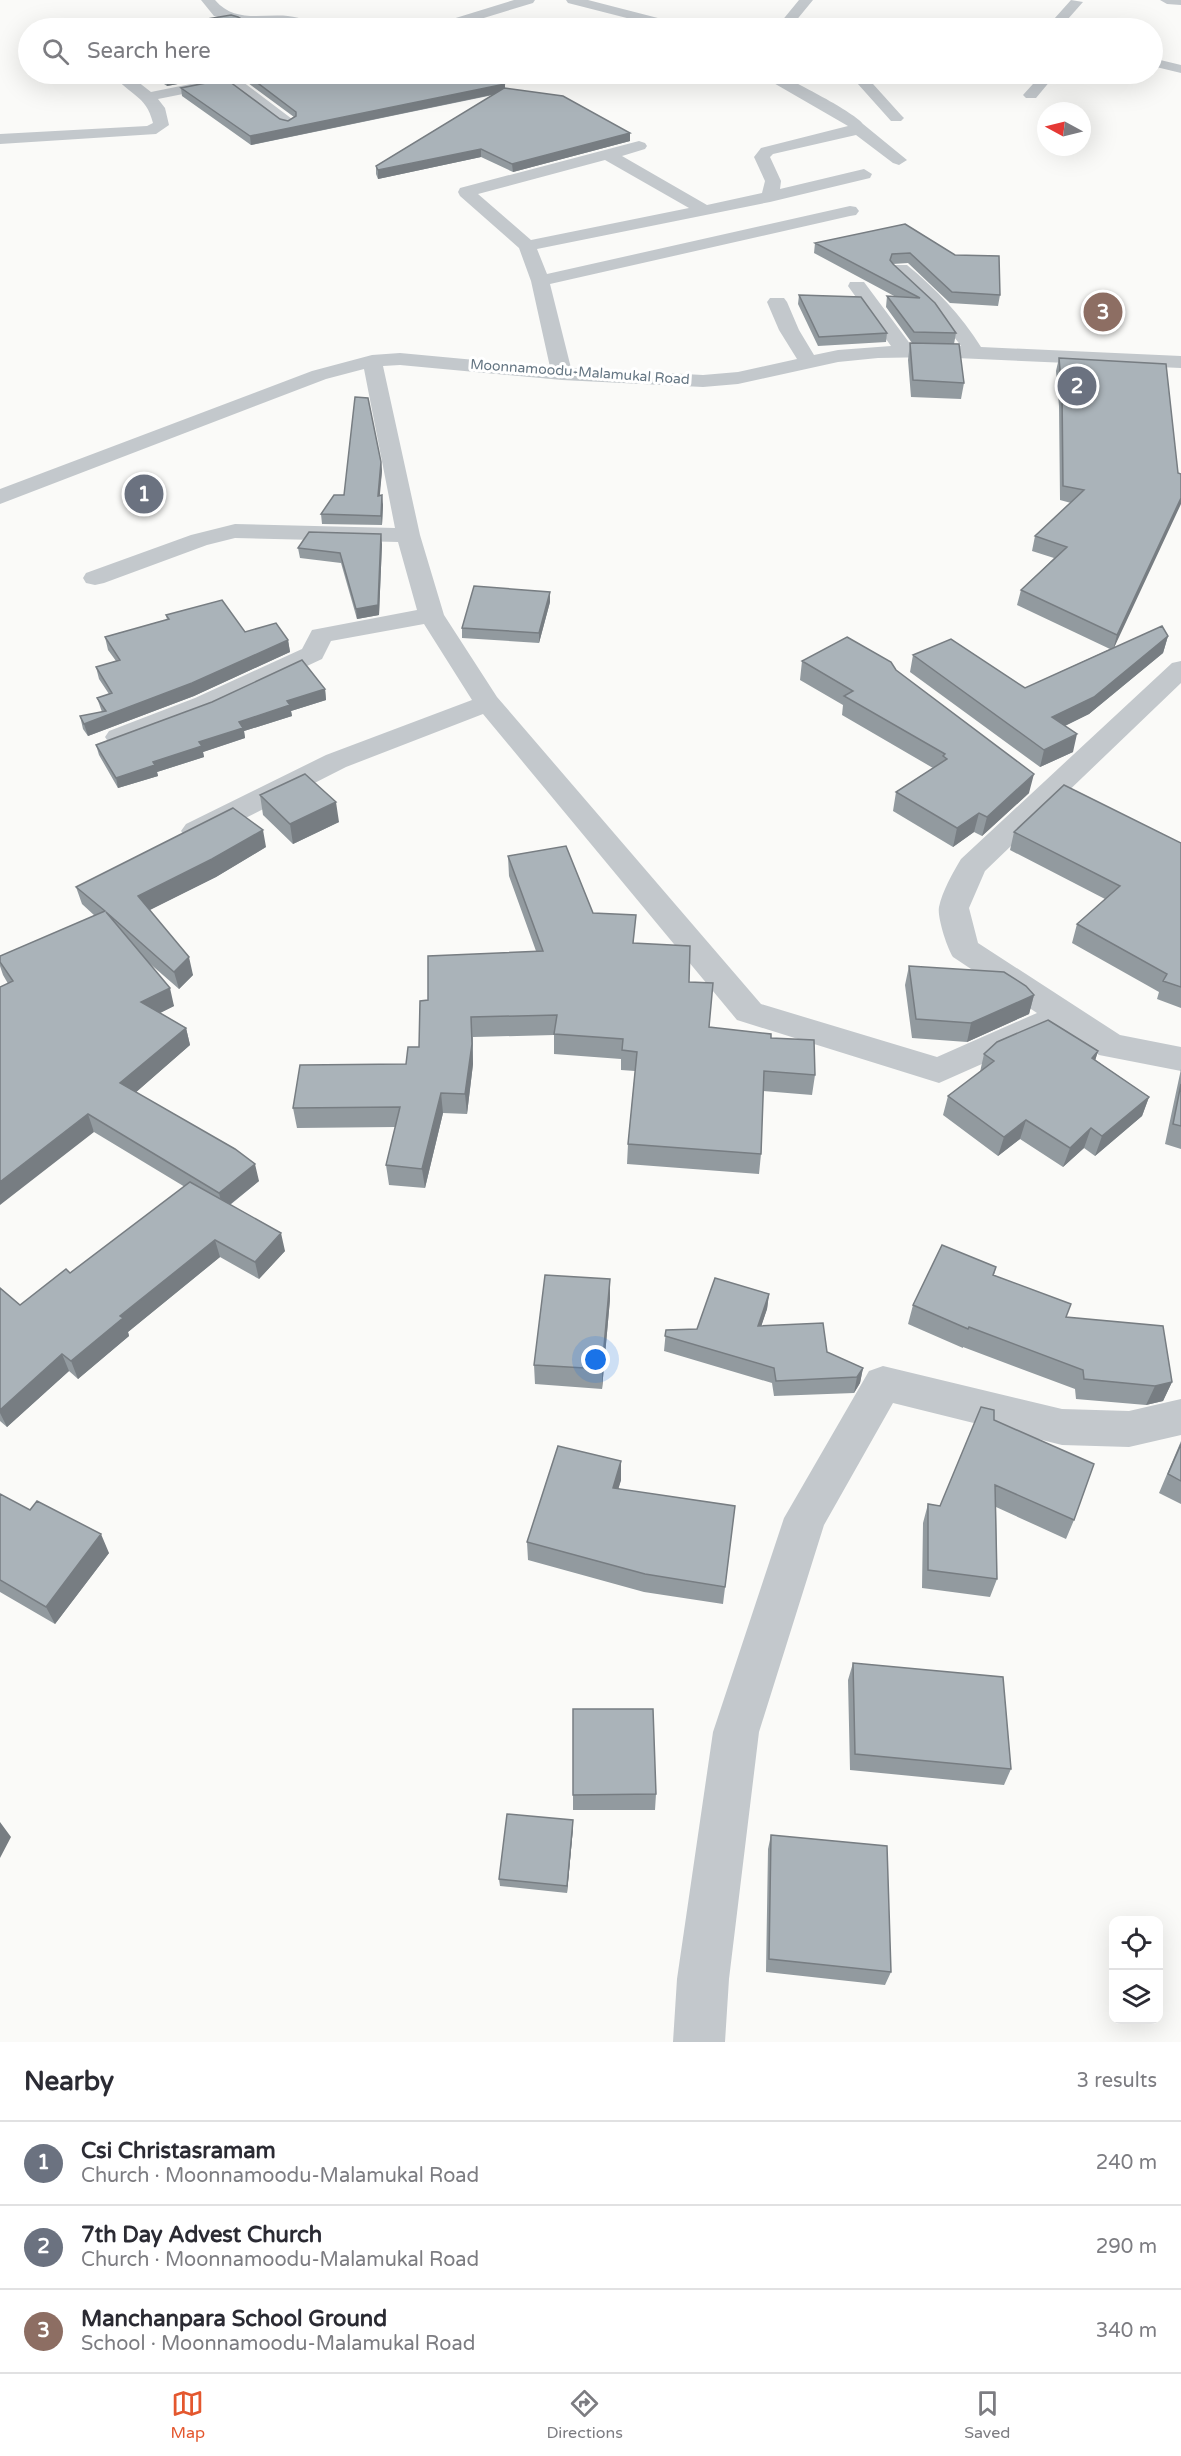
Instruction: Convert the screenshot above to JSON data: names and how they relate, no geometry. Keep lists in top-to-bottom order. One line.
{"streets":{"street":["Moonnamoodu-Malamukal Road"]},"north":"left","page":{"search":"Search here","pins":["3","2","1"],"heading":["Nearby","3 results"],"list":[{"mark":"1","name":"Csi Christasramam","note":"Church · Moonnamoodu-Malamukal Road","value":"240 m"},{"mark":"2","name":"7th Day Advest Church","note":"Church · Moonnamoodu-Malamukal Road","value":"290 m"},{"mark":"3","name":"Manchanpara School Ground","note":"School · Moonnamoodu-Malamukal Road","value":"340 m"}],"nav":["Map","Directions","Saved"]}}
